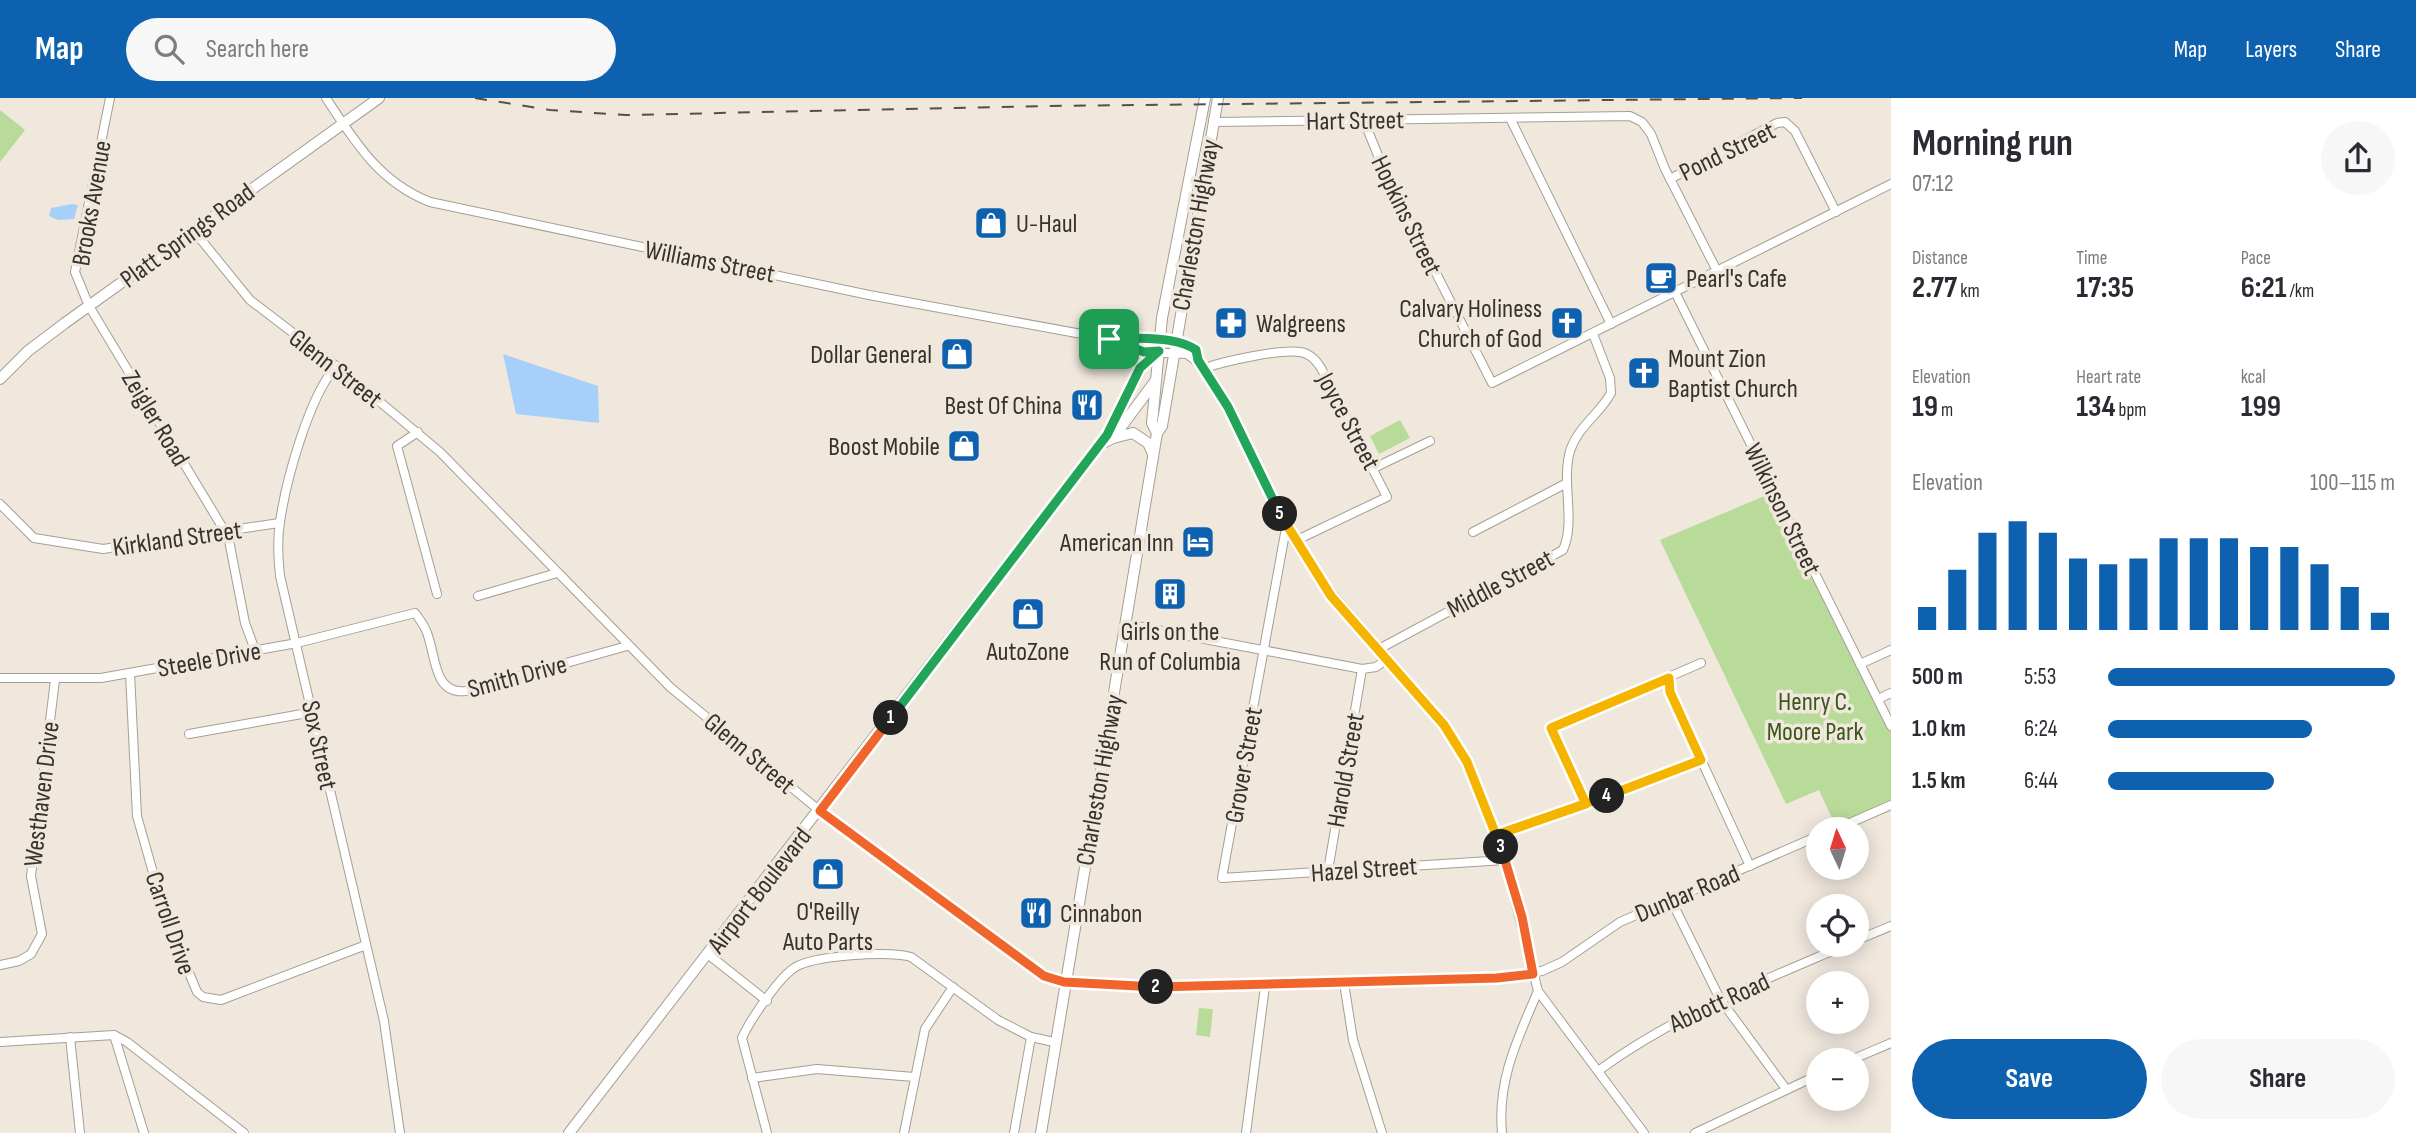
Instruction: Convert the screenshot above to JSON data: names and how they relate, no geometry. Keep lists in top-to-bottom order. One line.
{"streets":{"main road":["Charleston Highway","Platt Springs Road","Airport Boulevard"],"street":["Hart Street","Pond Street","Brooks Avenue","Hopkins Street","Williams Street","Glenn Street","Zeigler Road","Joyce Street","Wilkinson Street","Kirkland Street","Middle Street","Steele Drive","Smith Drive","Sox Street","Grover Street","Harold Street","Westhaven Drive","Hazel Street","Dunbar Road","Carroll Drive","Abbott Road"]},"crossings":[["Hart Street","Pond Street"],["Hart Street","Hopkins Street"],["Hart Street","Charleston Highway"],["Brooks Avenue","Platt Springs Road"],["Brooks Avenue","Zeigler Road"],["Hopkins Street","Middle Street"],["Charleston Highway","Williams Street"],["Charleston Highway","Glenn Street"],["Charleston Highway","Airport Boulevard"],["Platt Springs Road","Williams Street"],["Platt Springs Road","Glenn Street"],["Platt Springs Road","Zeigler Road"],["Williams Street","Airport Boulevard"],["Glenn Street","Smith Drive"],["Glenn Street","Sox Street"],["Glenn Street","Airport Boulevard"],["Glenn Street","Dunbar Road"],["Zeigler Road","Kirkland Street"],["Kirkland Street","Sox Street"],["Steele Drive","Smith Drive"],["Steele Drive","Sox Street"],["Steele Drive","Westhaven Drive"],["Steele Drive","Carroll Drive"],["Sox Street","Carroll Drive"],["Grover Street","Hazel Street"],["Harold Street","Hazel Street"]],"parks":["Henry C. Moore Park"],"places":{"shop":["U-Haul","Dollar General","Boost Mobile","AutoZone","O'Reilly Auto Parts"],"cafe":["Pearl's Cafe"],"pharmacy":["Walgreens"],"church":["Calvary Holiness Church of God","Mount Zion Baptist Church"],"restaurant":["Best Of China","Cinnabon"],"hotel":["American Inn"],"building":["Girls on the Run of Columbia"]},"north":"top","page":{"header":"Map","search":"Search here","nav":["Map","Layers","Share"],"heading":["Morning run","07:12"],"stats":[["Distance","2.77 km"],["Time","17:35"],["Pace","6:21 /km"],["Elevation","19 m"],["Heart rate","134 bpm"],["kcal","199"]],"chart":["Elevation","100–115 m"],"pins":["5","1","4","3","2"],"list":[{"name":"500 m","note":"5:53"},{"name":"1.0 km","note":"6:24"},{"name":"1.5 km","note":"6:44"}],"map_buttons":["+","−"],"buttons":["Save","Share"]}}
